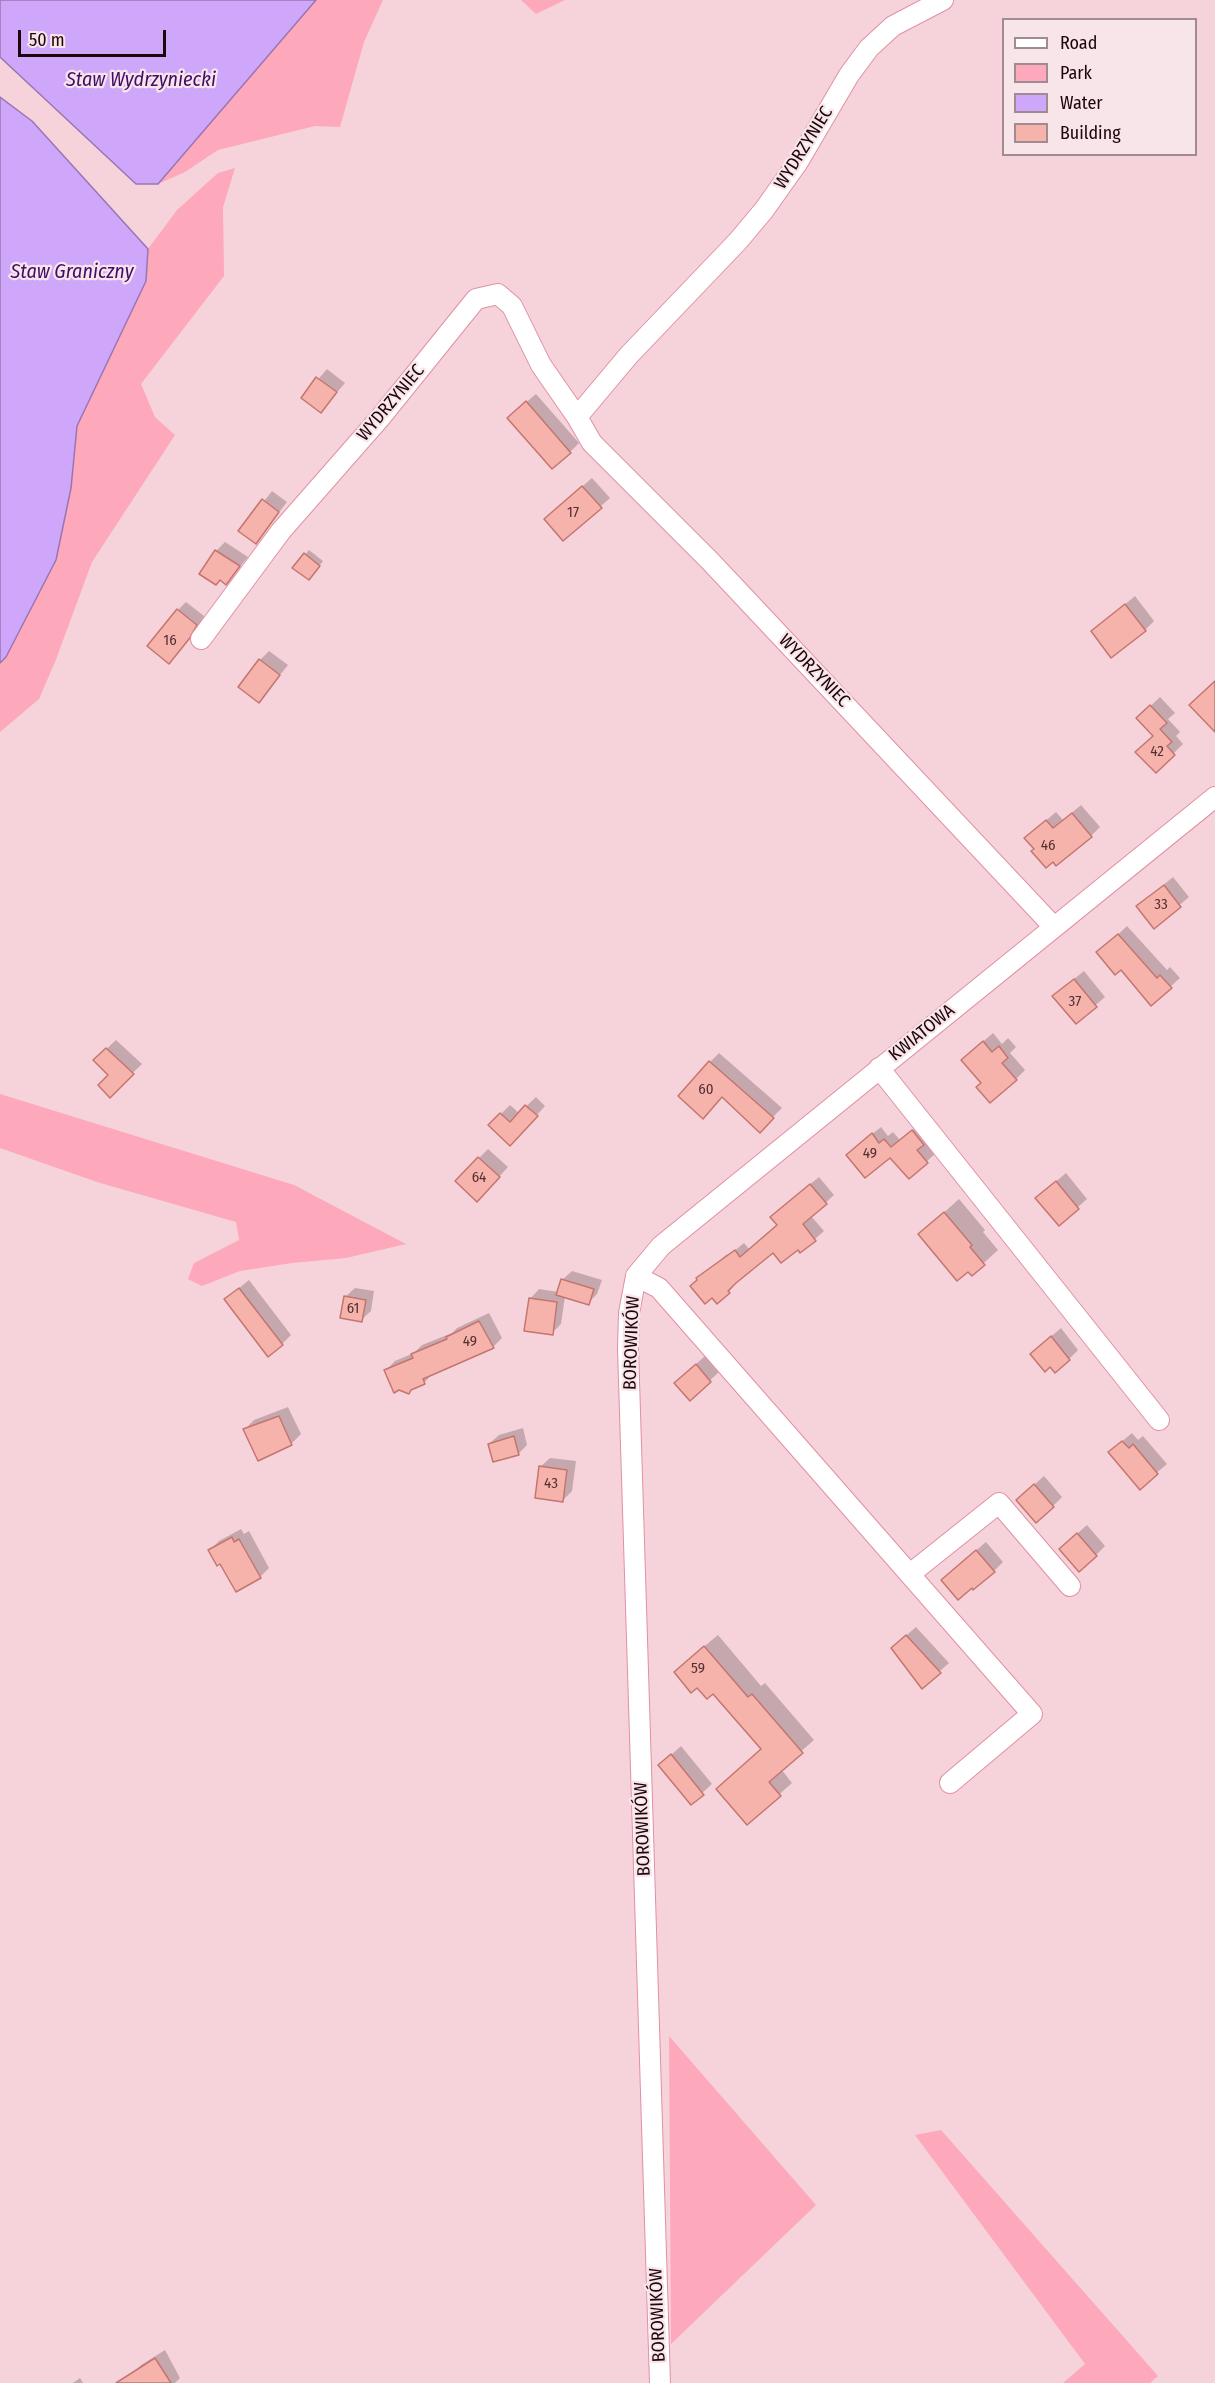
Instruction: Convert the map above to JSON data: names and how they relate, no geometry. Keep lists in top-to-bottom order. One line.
{"streets":{"street":["WYDRZYNIEC","KWIATOWA","BOROWIKÓW"]},"crossings":[["WYDRZYNIEC","KWIATOWA"],["KWIATOWA","BOROWIKÓW"]],"water":["Staw Wydrzyniecki","Staw Graniczny"],"house_numbers":["17","16","42","46","33","37","60","49","64","61","49","43","59"],"legend":["Road","Park","Water","Building"],"scale_bar":"50 m"}
